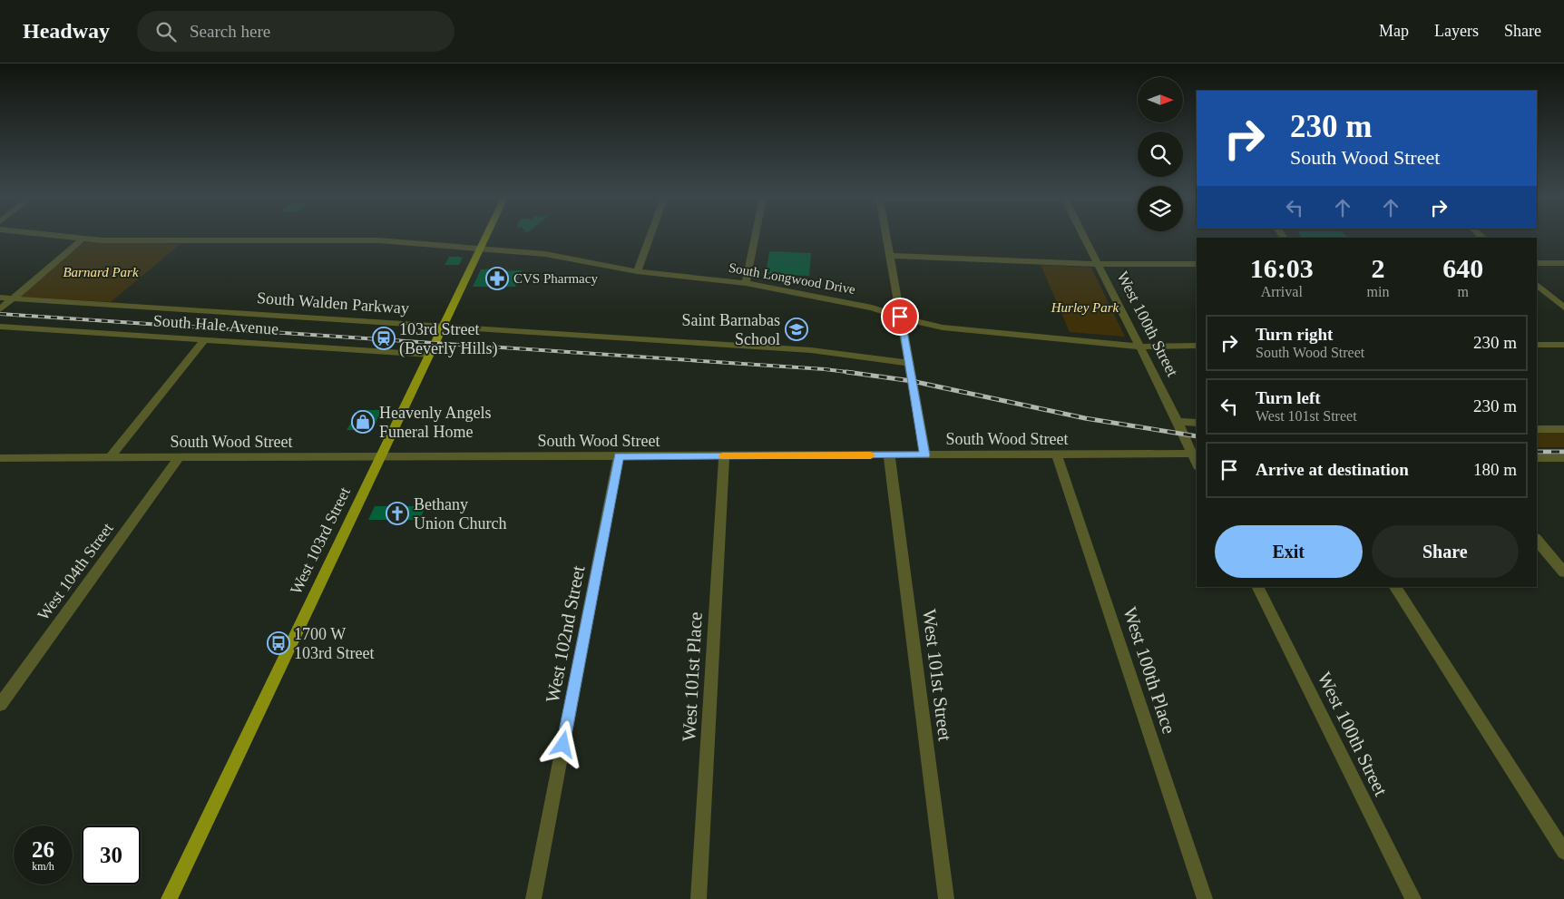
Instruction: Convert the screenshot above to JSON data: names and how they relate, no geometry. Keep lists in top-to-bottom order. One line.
{"streets":{"main road":["West 103rd Street"],"street":["South Longwood Drive","South Walden Parkway","West 100th Street","South Hale Avenue","South Wood Street","West 104th Street","West 102nd Street","West 100th Place","West 101st Street","West 101st Place"]},"crossings":[["South Longwood Drive","West 100th Street"],["South Longwood Drive","West 103rd Street"],["South Walden Parkway","West 103rd Street"],["West 100th Street","South Wood Street"],["South Hale Avenue","West 103rd Street"],["South Wood Street","West 103rd Street"],["South Wood Street","West 104th Street"],["South Wood Street","West 102nd Street"],["South Wood Street","West 100th Place"],["South Wood Street","West 101st Street"],["South Wood Street","West 101st Place"]],"parks":["Barnard Park","Hurley Park"],"places":{"pharmacy":["CVS Pharmacy"],"school or university":["Saint Barnabas School"],"station":["103rd Street (Beverly Hills)"],"shop":["Heavenly Angels Funeral Home"],"church":["Bethany Union Church"],"bus stop":["1700 W 103rd Street"]},"north":"right","page":{"header":"Headway","search":"Search here","nav":["Map","Layers","Share"],"turn":["230 m","South Wood Street"],"eta":["16:03","Arrival","2","min","640","m"],"list":[{"name":"Turn right","note":"South Wood Street","value":"230 m"},{"name":"Turn left","note":"West 101st Street","value":"230 m"},{"name":"Arrive at destination","value":"180 m"}],"buttons":["Exit","Share"],"speed":"26 km/h","limit":"30"}}
